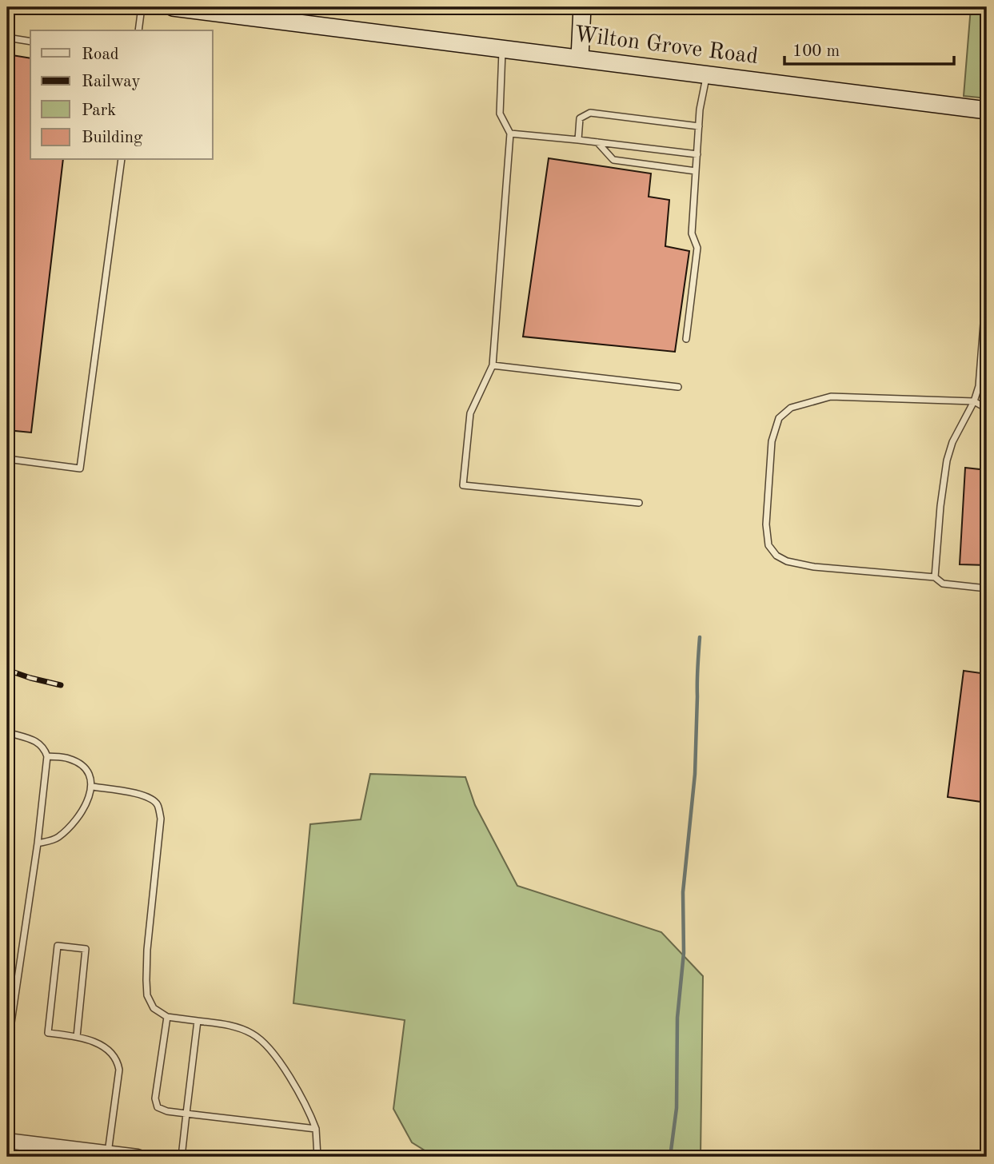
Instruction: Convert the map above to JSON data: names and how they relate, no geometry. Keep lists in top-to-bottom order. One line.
{"streets":{"main road":["Wilton Grove Road"]},"legend":["Road","Railway","Park","Building"],"scale_bar":"100 m"}
